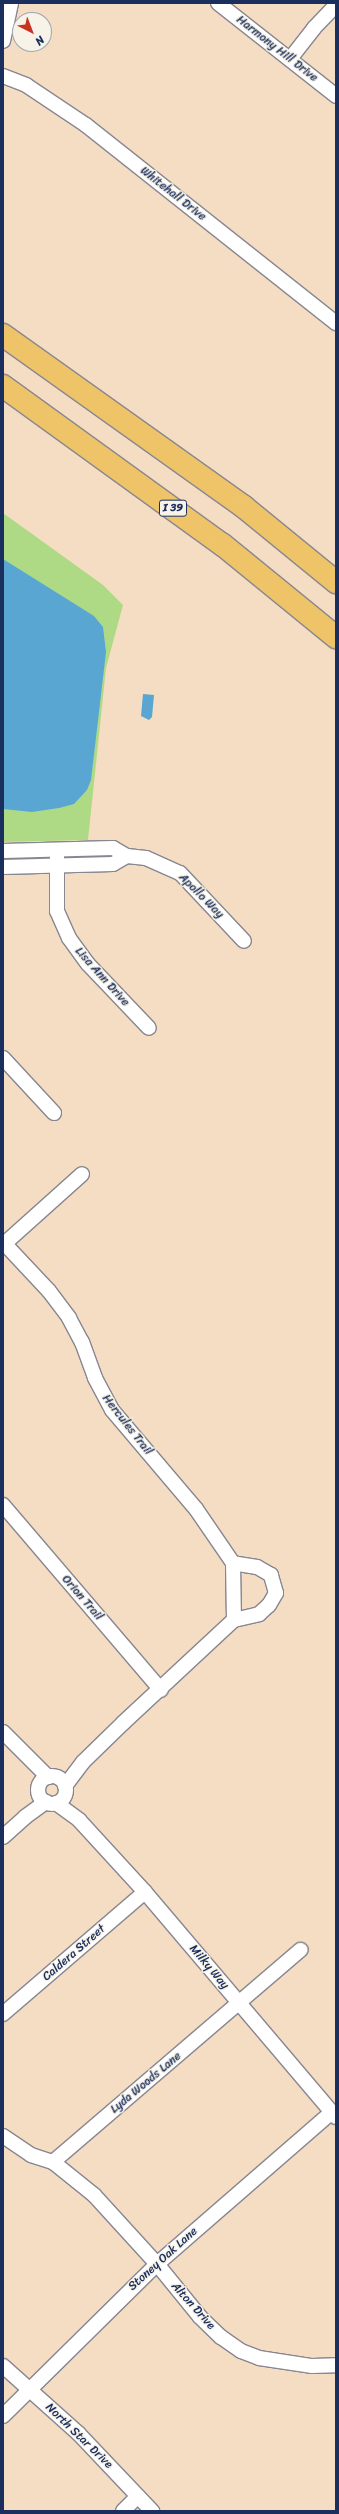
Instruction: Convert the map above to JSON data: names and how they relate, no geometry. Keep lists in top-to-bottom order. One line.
{"streets":{"highway":["I 39"],"street":["Harmony Hill Drive","Whitehall Drive","Apollo Way","Lisa Ann Drive","Hercules Trail","Orion Trail","Caldera Street","Milky Way","Lyda Woods Lane","Stoney Oak Lane","Alton Drive","North Star Drive"]},"crossings":[["Apollo Way","Lisa Ann Drive"],["Caldera Street","Milky Way"],["Milky Way","Lyda Woods Lane"],["Milky Way","Stoney Oak Lane"],["Lyda Woods Lane","Alton Drive"],["Stoney Oak Lane","Alton Drive"],["Stoney Oak Lane","North Star Drive"]],"north":"bottom right"}
